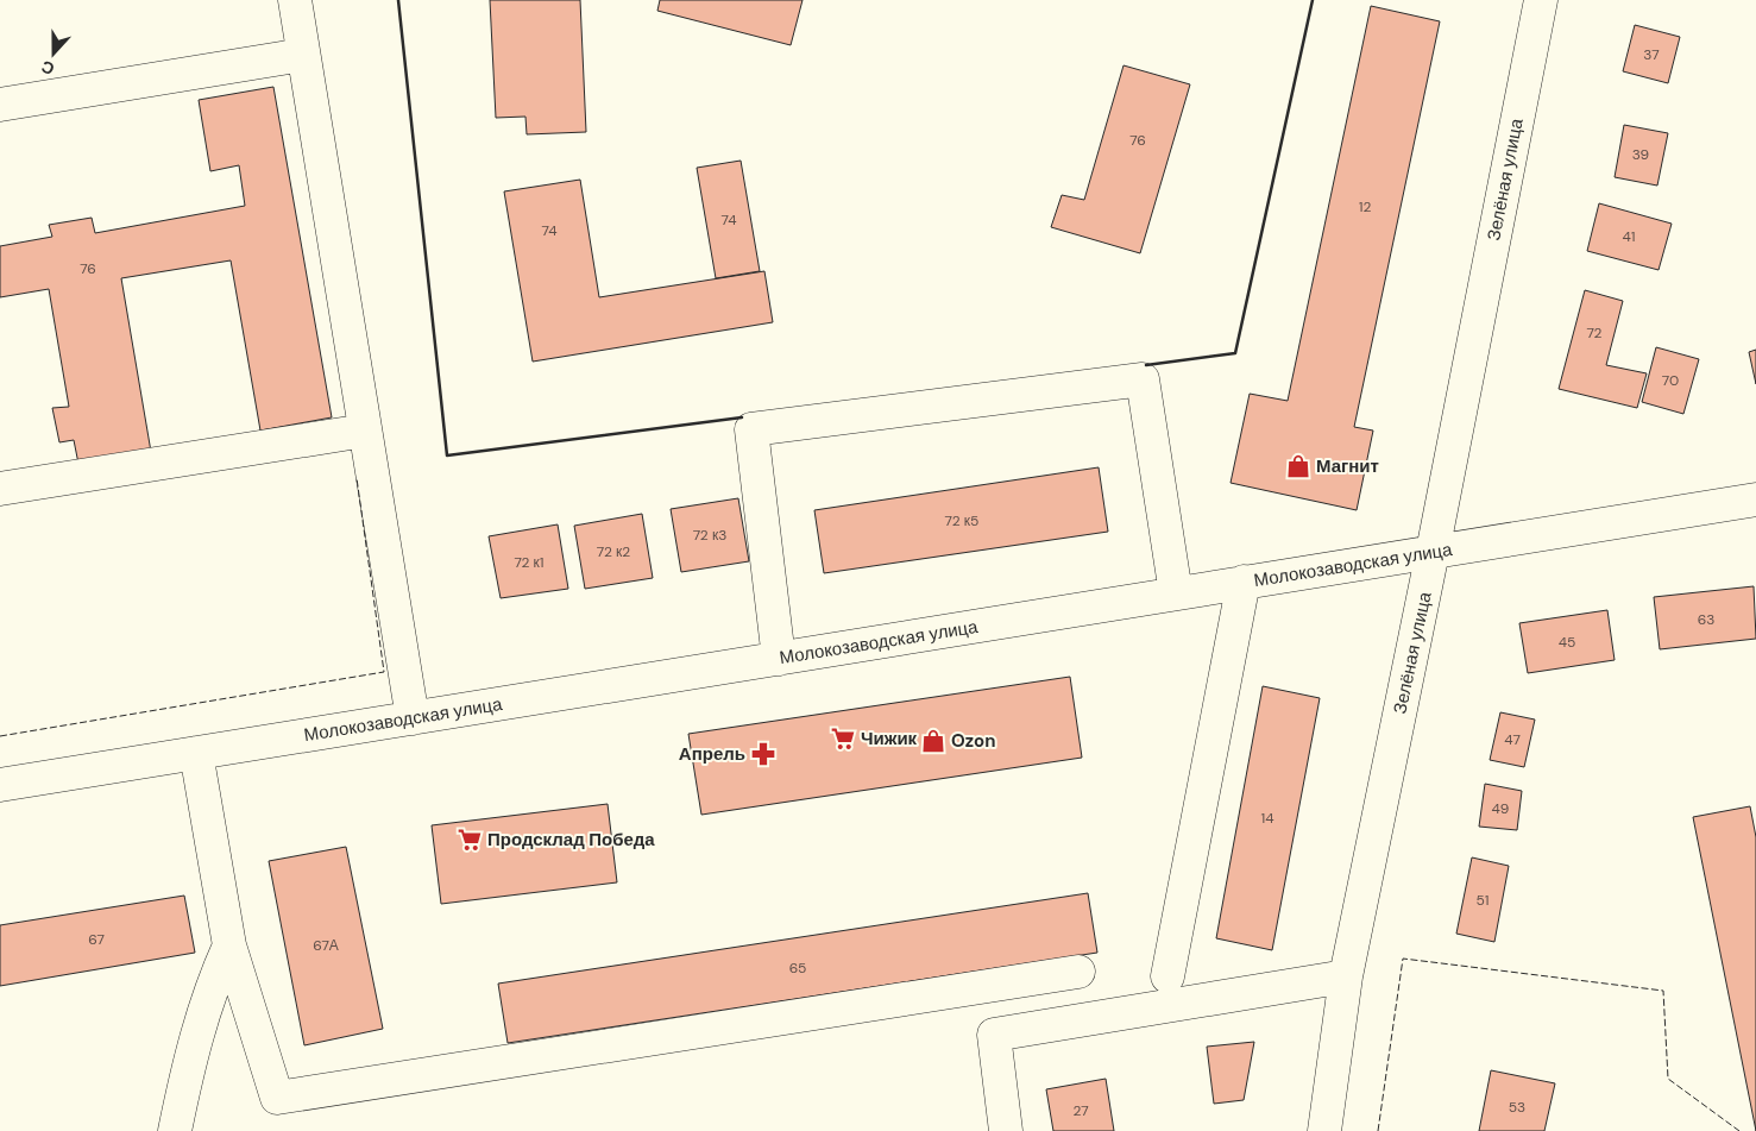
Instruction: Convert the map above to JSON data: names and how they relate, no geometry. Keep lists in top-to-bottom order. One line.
{"streets":{"street":["Зелёная улица","Молокозаводская улица"]},"crossings":[["Зелёная улица","Молокозаводская улица"]],"places":{"shop":["Магнит","Ozon"],"supermarket":["Чижик","Продсклад Победа"],"pharmacy":["Апрель"]},"house_numbers":["37","76","39","12","74","74","41","76","72","70","72 к5","72 к3","72 к2","72 к1","63","45","47","49","14","51","67","67А","65","53","27"],"north":"bottom"}
